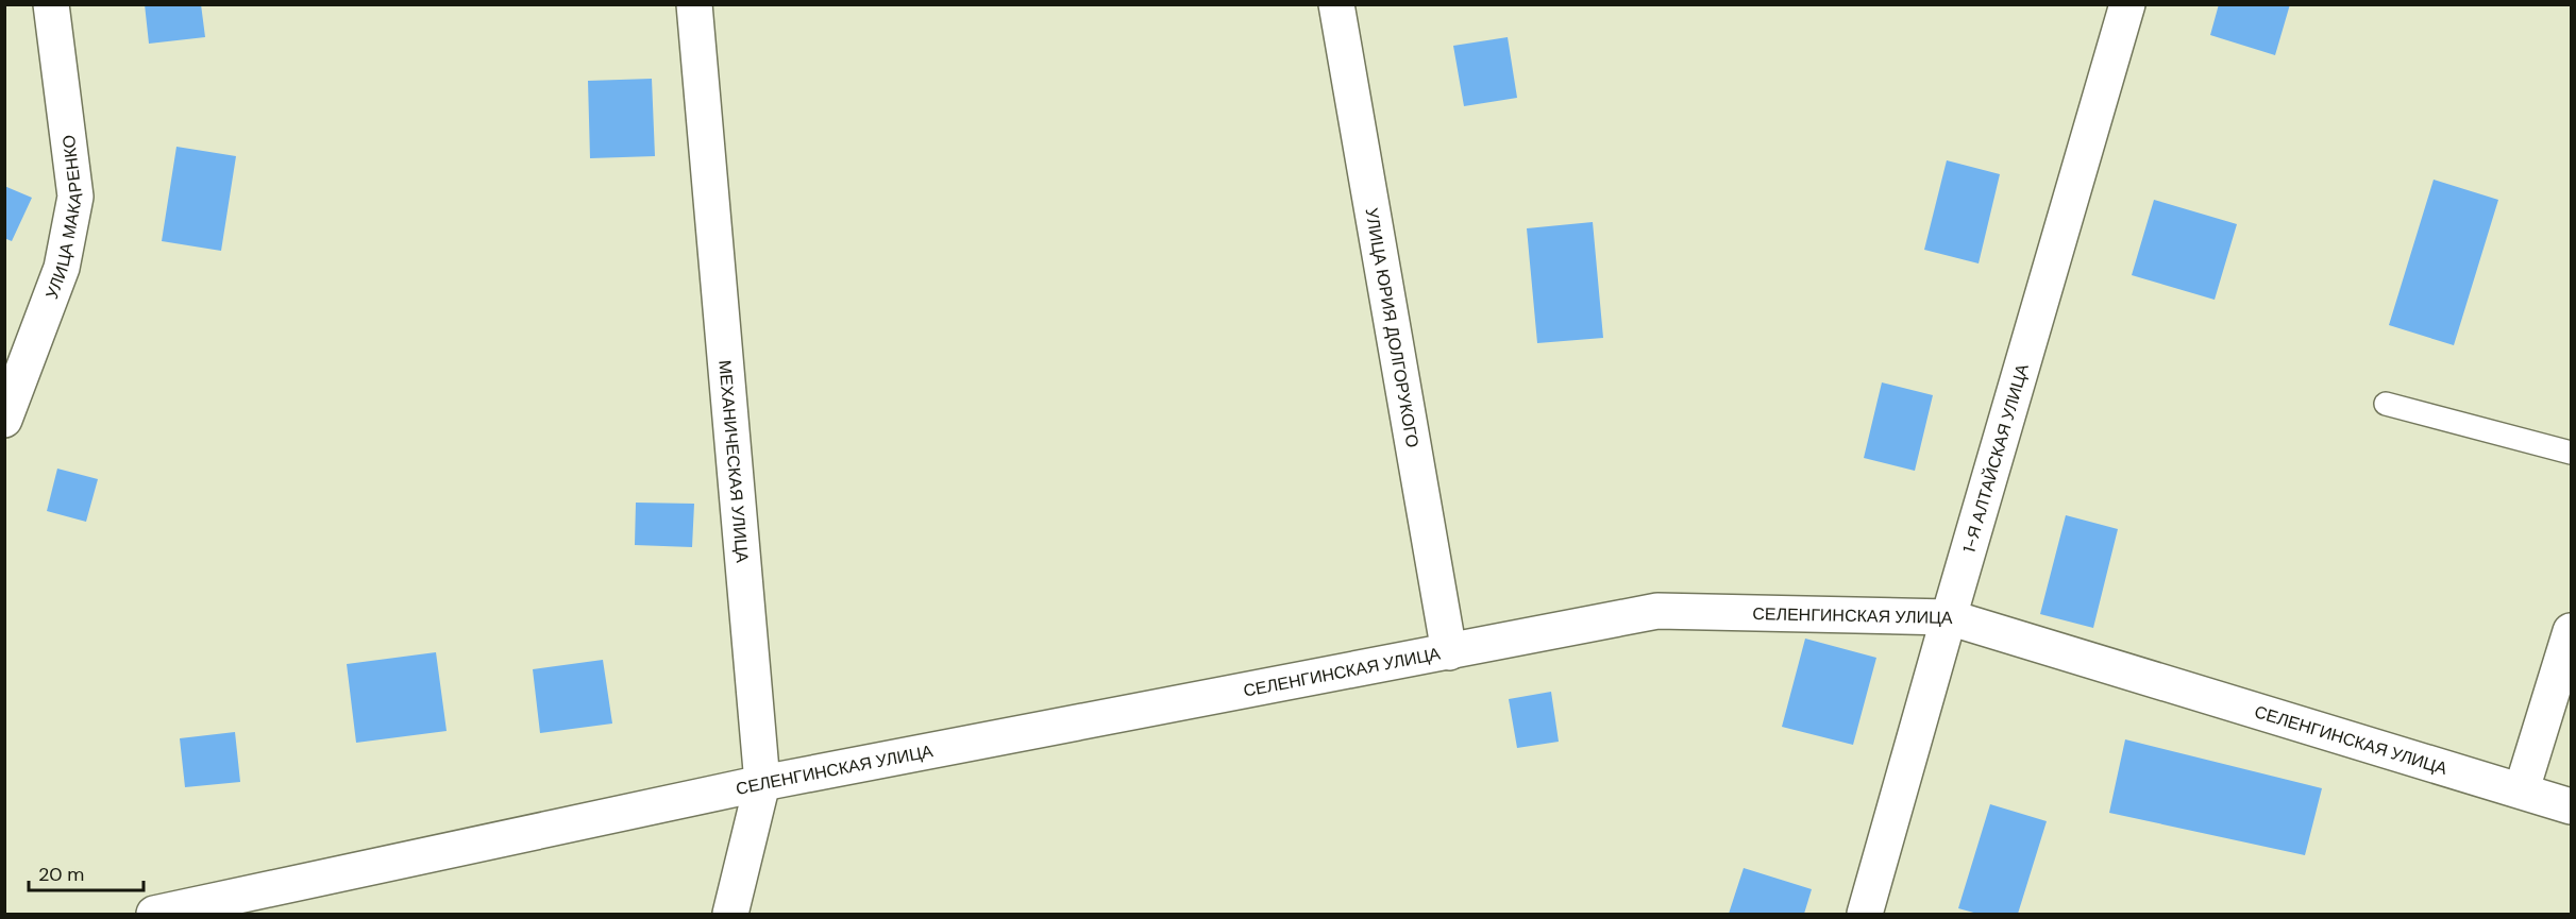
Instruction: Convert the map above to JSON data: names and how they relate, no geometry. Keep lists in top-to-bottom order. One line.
{"streets":{"street":["УЛИЦА МАКАРЕНКО","УЛИЦА ЮРИЯ ДОЛГОРУКОГО","1-Я АЛТАЙСКАЯ УЛИЦА","МЕХАНИЧЕСКАЯ УЛИЦА","СЕЛЕНГИНСКАЯ УЛИЦА"]},"crossings":[["УЛИЦА ЮРИЯ ДОЛГОРУКОГО","СЕЛЕНГИНСКАЯ УЛИЦА"],["1-Я АЛТАЙСКАЯ УЛИЦА","СЕЛЕНГИНСКАЯ УЛИЦА"],["МЕХАНИЧЕСКАЯ УЛИЦА","СЕЛЕНГИНСКАЯ УЛИЦА"]],"scale_bar":"20 m"}
